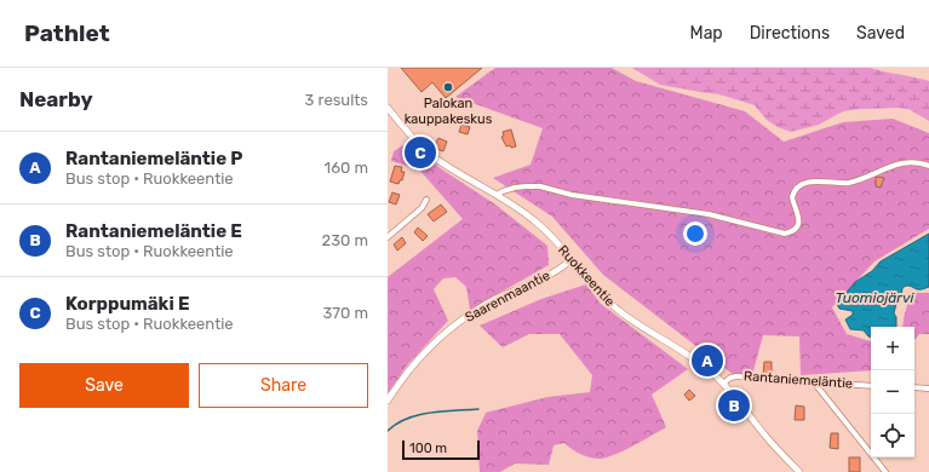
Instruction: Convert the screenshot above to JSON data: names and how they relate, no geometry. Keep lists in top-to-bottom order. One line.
{"streets":{"street":["Ruokkeentie","Saarenmaantie","Rantaniemeläntie"]},"crossings":[["Ruokkeentie","Saarenmaantie"],["Ruokkeentie","Rantaniemeläntie"]],"water":["Tuomiojärvi"],"places":["Palokan kauppakeskus"],"scale_bar":"100 m","page":{"header":"Pathlet","nav":["Map","Directions","Saved"],"heading":["Nearby","3 results"],"list":[{"mark":"A","name":"Rantaniemeläntie P","note":"Bus stop · Ruokkeentie","value":"160 m"},{"mark":"B","name":"Rantaniemeläntie E","note":"Bus stop · Ruokkeentie","value":"230 m"},{"mark":"C","name":"Korppumäki E","note":"Bus stop · Ruokkeentie","value":"370 m"}],"pins":["C","A","B"],"map_buttons":["+","−"],"buttons":["Save","Share"],"scale":"100 m"}}
